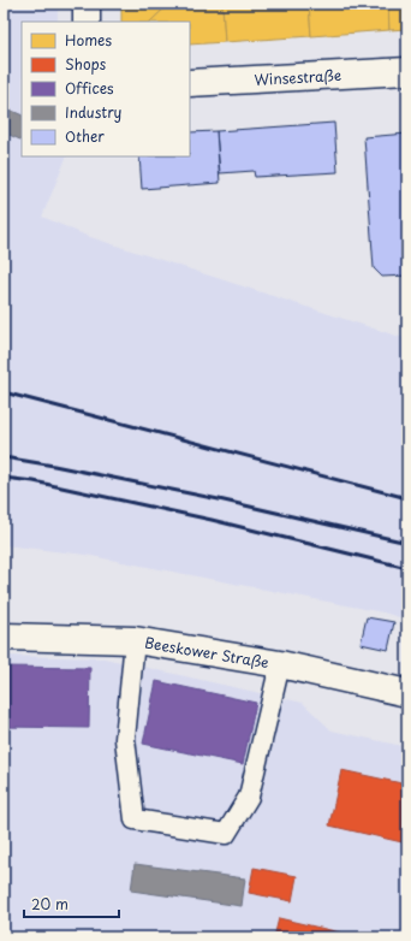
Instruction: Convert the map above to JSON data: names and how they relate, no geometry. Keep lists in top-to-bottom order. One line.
{"streets":{"street":["Winsestraße","Beeskower Straße"]},"legend":["Homes","Shops","Offices","Industry","Other"],"scale_bar":"20 m"}
